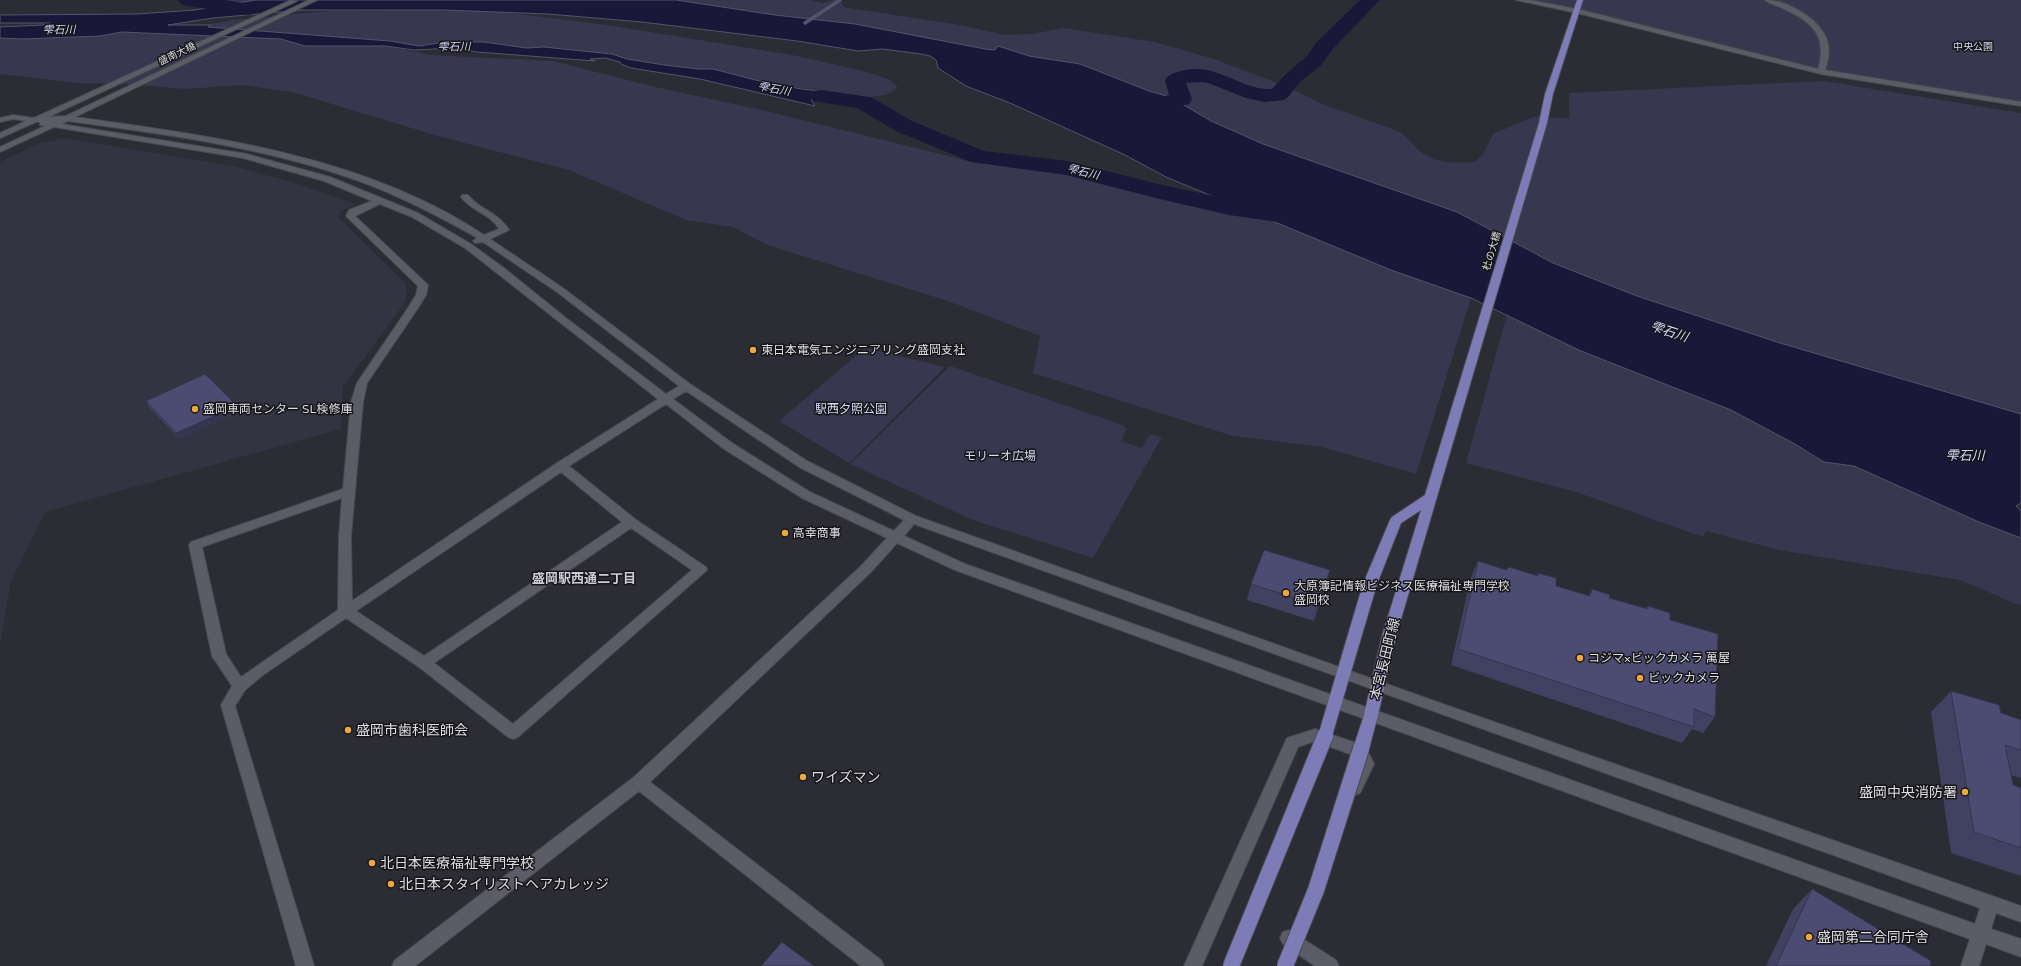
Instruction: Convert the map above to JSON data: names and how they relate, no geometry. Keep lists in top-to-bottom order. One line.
{"streets":{"main road":["杜の大橋","本宮長田町線"],"street":["盛南大橋"]},"crossings":[["杜の大橋","本宮長田町線"]],"districts":["盛岡駅西通二丁目"],"water":["雫石川"],"parks":["中央公園","駅西夕照公園","モリーオ広場"],"places":["東日本電気エンジニアリング盛岡支社","盛岡車両センター SL検修庫","高幸商事","大原簿記情報ビジネス医療福祉専門学校 盛岡校","コジマ×ビックカメラ 萬屋","ビックカメラ","盛岡市歯科医師会","ワイズマン","盛岡中央消防署","北日本医療福祉専門学校","北日本スタイリストヘアカレッジ","盛岡第二合同庁舎"]}
